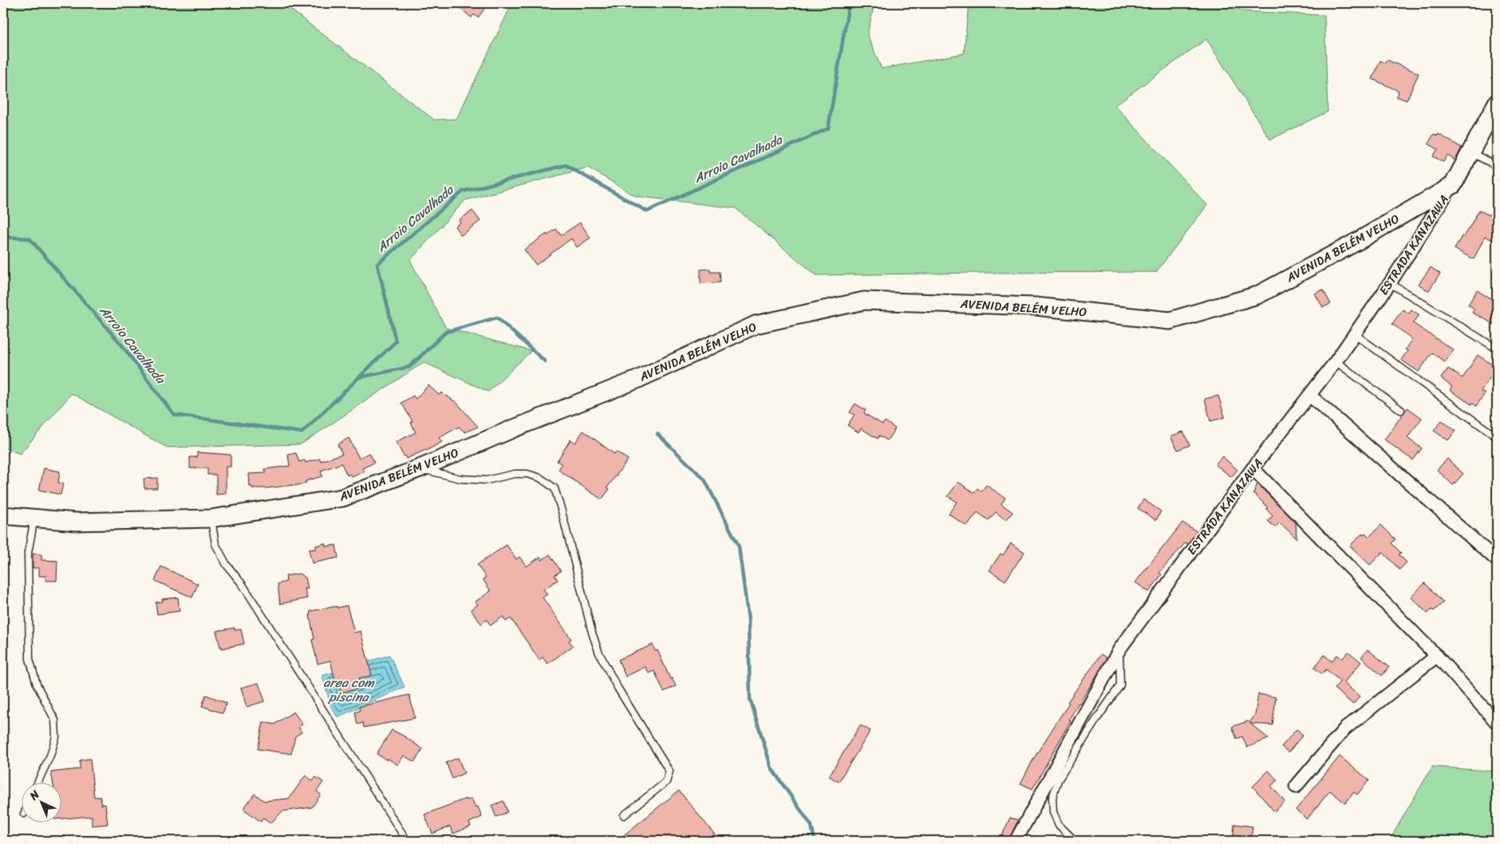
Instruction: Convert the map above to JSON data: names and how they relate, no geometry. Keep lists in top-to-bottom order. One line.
{"streets":{"main road":["AVENIDA BELÉM VELHO"],"street":["ESTRADA KANAZAWA"]},"crossings":[["ESTRADA KANAZAWA","AVENIDA BELÉM VELHO"]],"water":["Arroio Cavalhada","area com piscina"],"north":"top left"}
